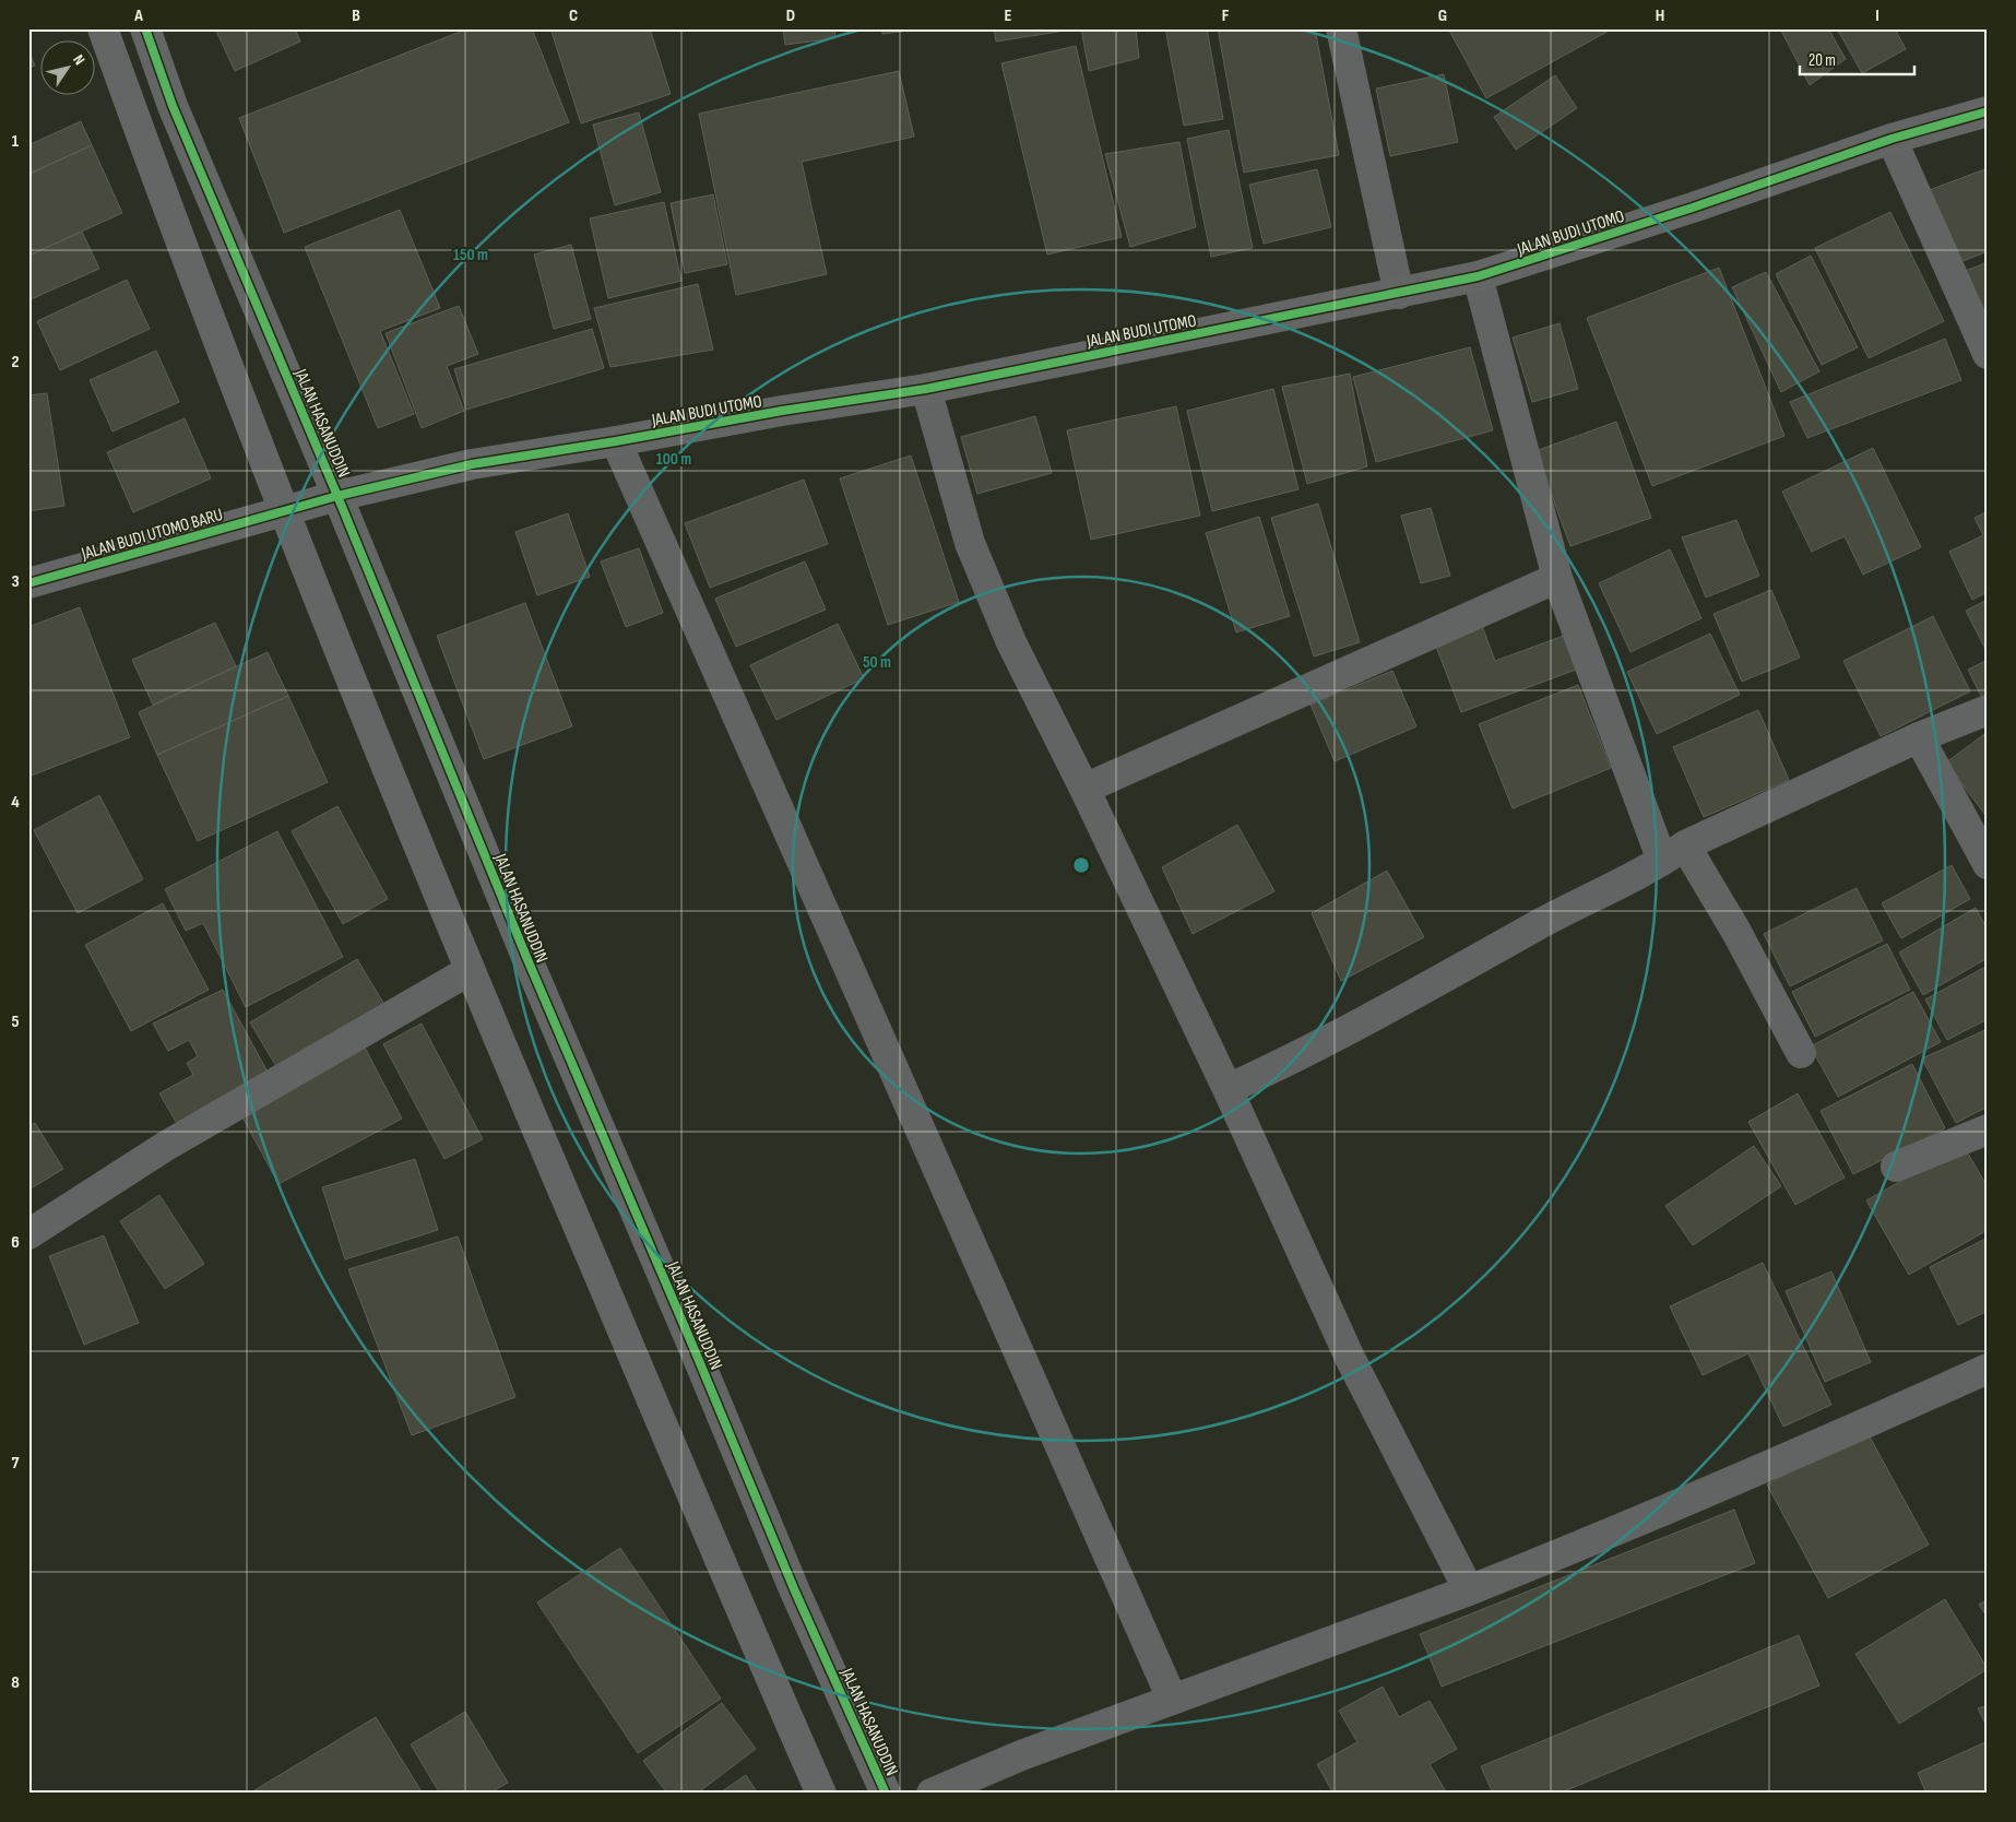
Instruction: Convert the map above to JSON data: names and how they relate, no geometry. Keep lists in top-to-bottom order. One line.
{"streets":{"street":["JALAN BUDI UTOMO","JALAN HASANUDDIN","JALAN BUDI UTOMO BARU"]},"crossings":[["JALAN BUDI UTOMO","JALAN HASANUDDIN"],["JALAN BUDI UTOMO","JALAN BUDI UTOMO BARU"]],"scale_bar":"20 m","north":"top right","grid":{"columns":["A","B","C","D","E","F","G","H","I"],"rows":["1","2","3","4","5","6","7","8"]},"rings":["150 m","100 m","50 m"]}
